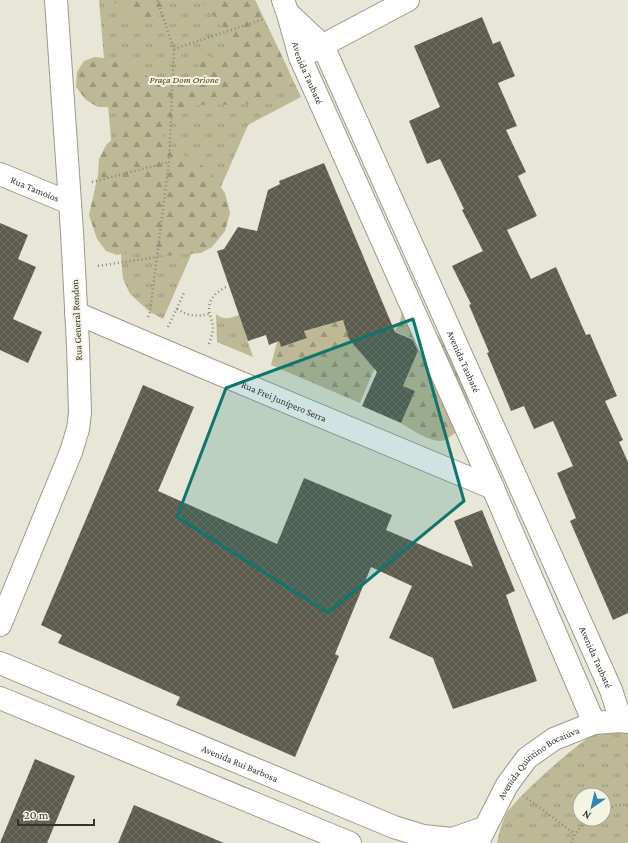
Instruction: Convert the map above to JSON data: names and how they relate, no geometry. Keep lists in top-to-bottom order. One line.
{"streets":{"street":["Avenida Taubaté","Rua Tamoios","Rua General Rondon","Rua Frei Junípero Serra","Avenida Rui Barbosa","Avenida Quintino Bocaiúva"]},"crossings":[["Avenida Taubaté","Rua Frei Junípero Serra"],["Avenida Taubaté","Avenida Quintino Bocaiúva"],["Rua Tamoios","Rua General Rondon"],["Rua General Rondon","Rua Frei Junípero Serra"],["Avenida Rui Barbosa","Avenida Quintino Bocaiúva"]],"parks":["Praça Dom Orione"],"scale_bar":"20 m","north":"bottom left"}
